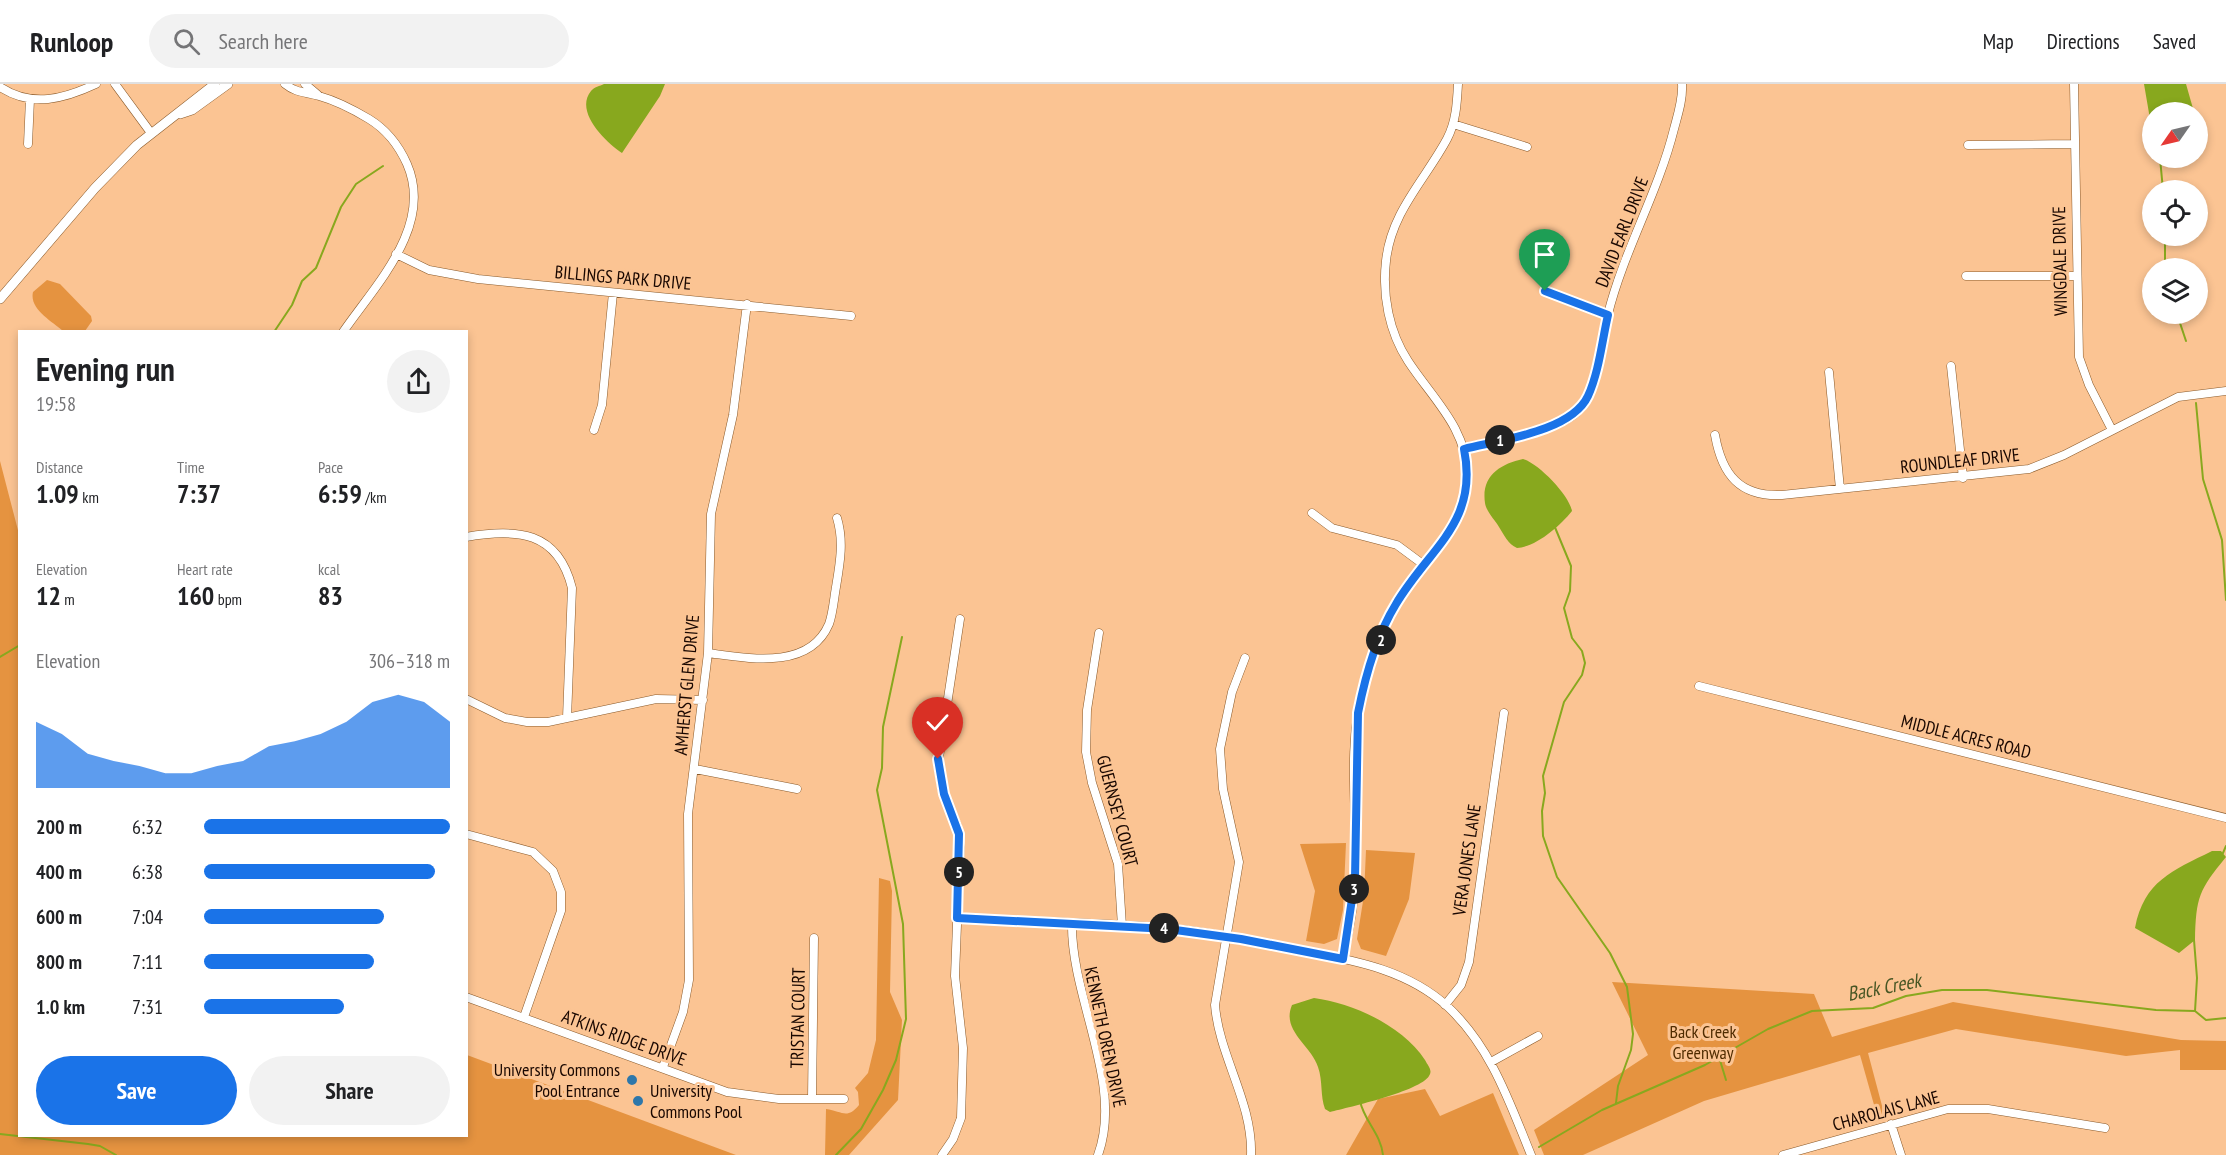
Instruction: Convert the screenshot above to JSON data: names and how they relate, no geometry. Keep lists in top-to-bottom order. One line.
{"streets":{"street":["DAVID EARL DRIVE","WINGDALE DRIVE","BILLINGS PARK DRIVE","ROUNDLEAF DRIVE","AMHERST GLEN DRIVE","MIDDLE ACRES ROAD","GUERNSEY COURT","VERA JONES LANE","TRISTAN COURT","KENNETH OREN DRIVE","ATKINS RIDGE DRIVE","CHAROLAIS LANE"]},"crossings":[["WINGDALE DRIVE","ROUNDLEAF DRIVE"],["BILLINGS PARK DRIVE","AMHERST GLEN DRIVE"],["AMHERST GLEN DRIVE","ATKINS RIDGE DRIVE"],["TRISTAN COURT","ATKINS RIDGE DRIVE"]],"water":["Back Creek"],"parks":["Back Creek Greenway"],"places":["University Commons Pool Entrance","University Commons Pool"],"north":"bottom left","page":{"header":"Runloop","search":"Search here","nav":["Map","Directions","Saved"],"heading":["Evening run","19:58"],"pins":["1","2","5","3","4"],"stats":[["Distance","1.09 km"],["Time","7:37"],["Pace","6:59 /km"],["Elevation","12 m"],["Heart rate","160 bpm"],["kcal","83"]],"chart":["Elevation","306–318 m"],"list":[{"name":"200 m","note":"6:32"},{"name":"400 m","note":"6:38"},{"name":"600 m","note":"7:04"},{"name":"800 m","note":"7:11"},{"name":"1.0 km","note":"7:31"}],"buttons":["Save","Share"]}}
